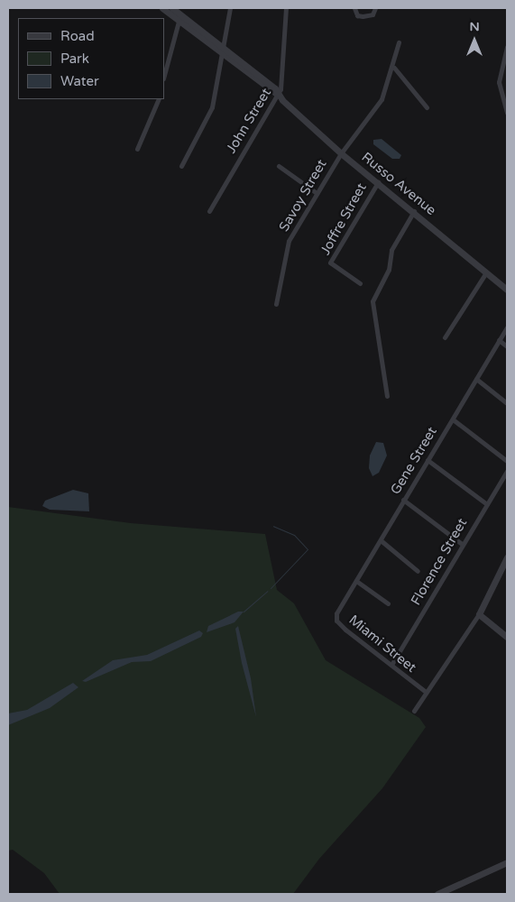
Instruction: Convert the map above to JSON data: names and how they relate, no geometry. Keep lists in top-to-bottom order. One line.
{"streets":{"street":["John Street","Russo Avenue","Savoy Street","Joffre Street","Gene Street","Florence Street","Miami Street"]},"crossings":[["John Street","Russo Avenue"],["Russo Avenue","Savoy Street"],["Russo Avenue","Joffre Street"],["Gene Street","Miami Street"],["Florence Street","Miami Street"]],"legend":["Road","Park","Water"],"north":"top"}
